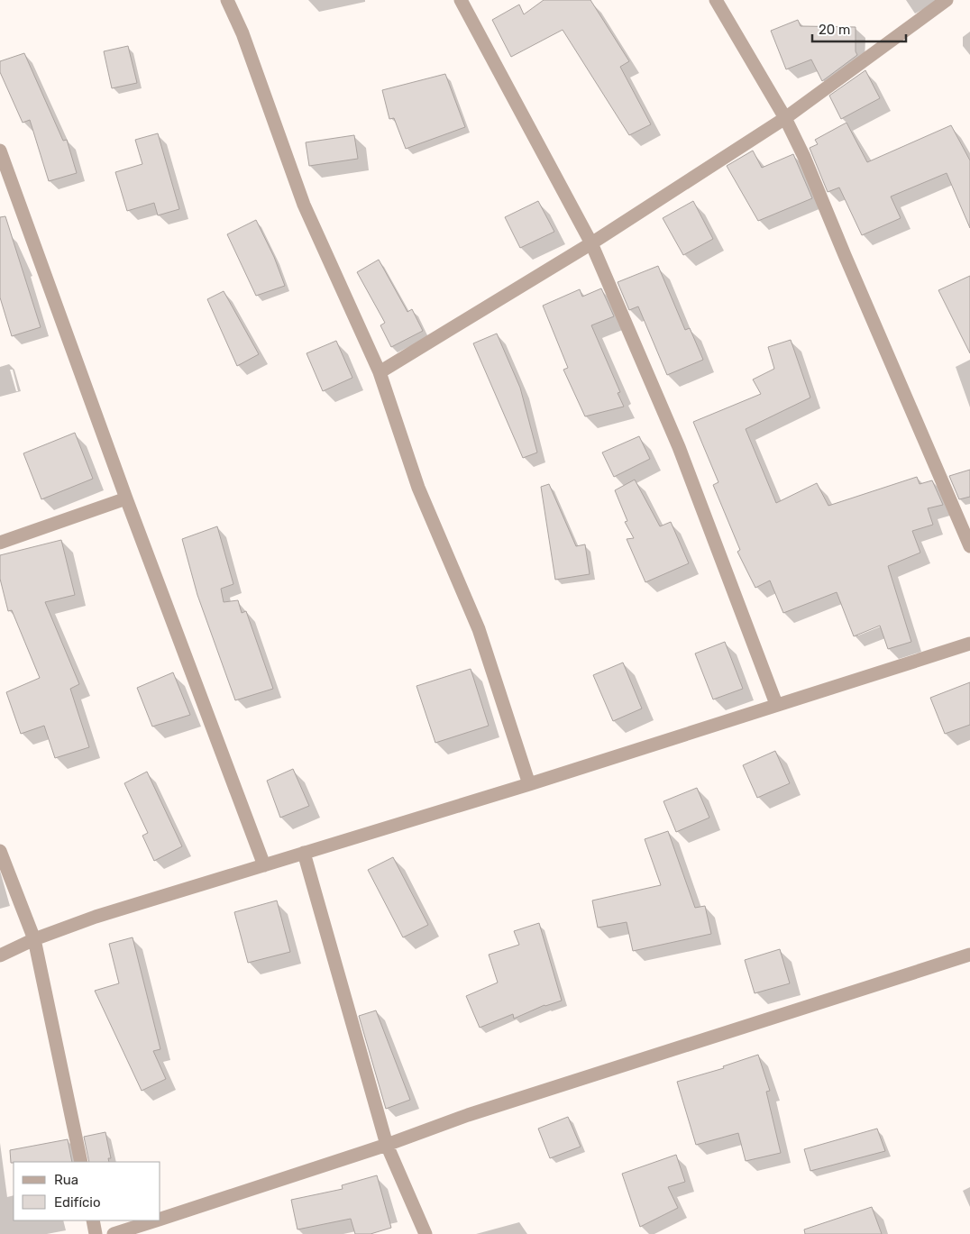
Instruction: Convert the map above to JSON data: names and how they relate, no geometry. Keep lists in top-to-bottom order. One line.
{"legend":["Rua","Edifício"],"scale_bar":"20 m"}
